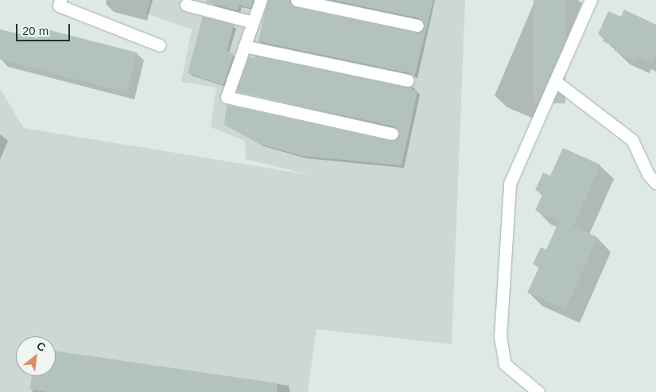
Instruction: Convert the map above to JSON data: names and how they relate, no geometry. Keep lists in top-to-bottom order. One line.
{"scale_bar":"20 m","north":"top right"}
